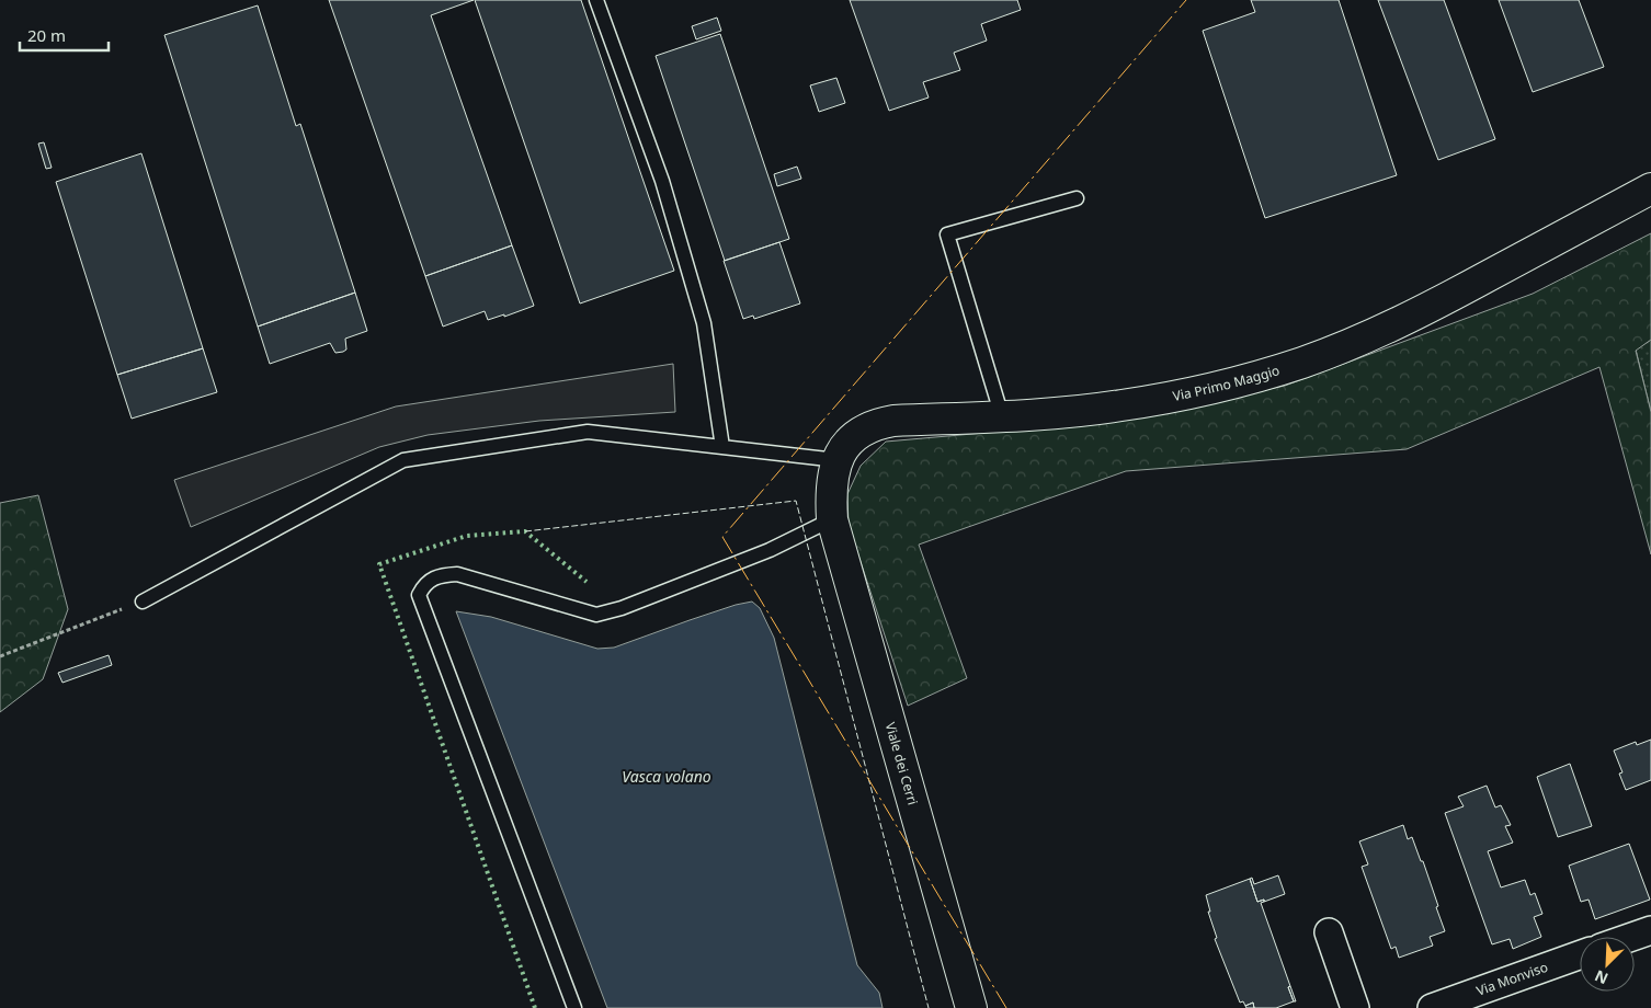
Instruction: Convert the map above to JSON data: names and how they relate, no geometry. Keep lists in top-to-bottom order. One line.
{"streets":{"street":["Via Primo Maggio","Viale dei Cerri","Via Monviso"]},"crossings":[["Via Primo Maggio","Viale dei Cerri"]],"water":["Vasca volano"],"scale_bar":"20 m","north":"bottom left"}
